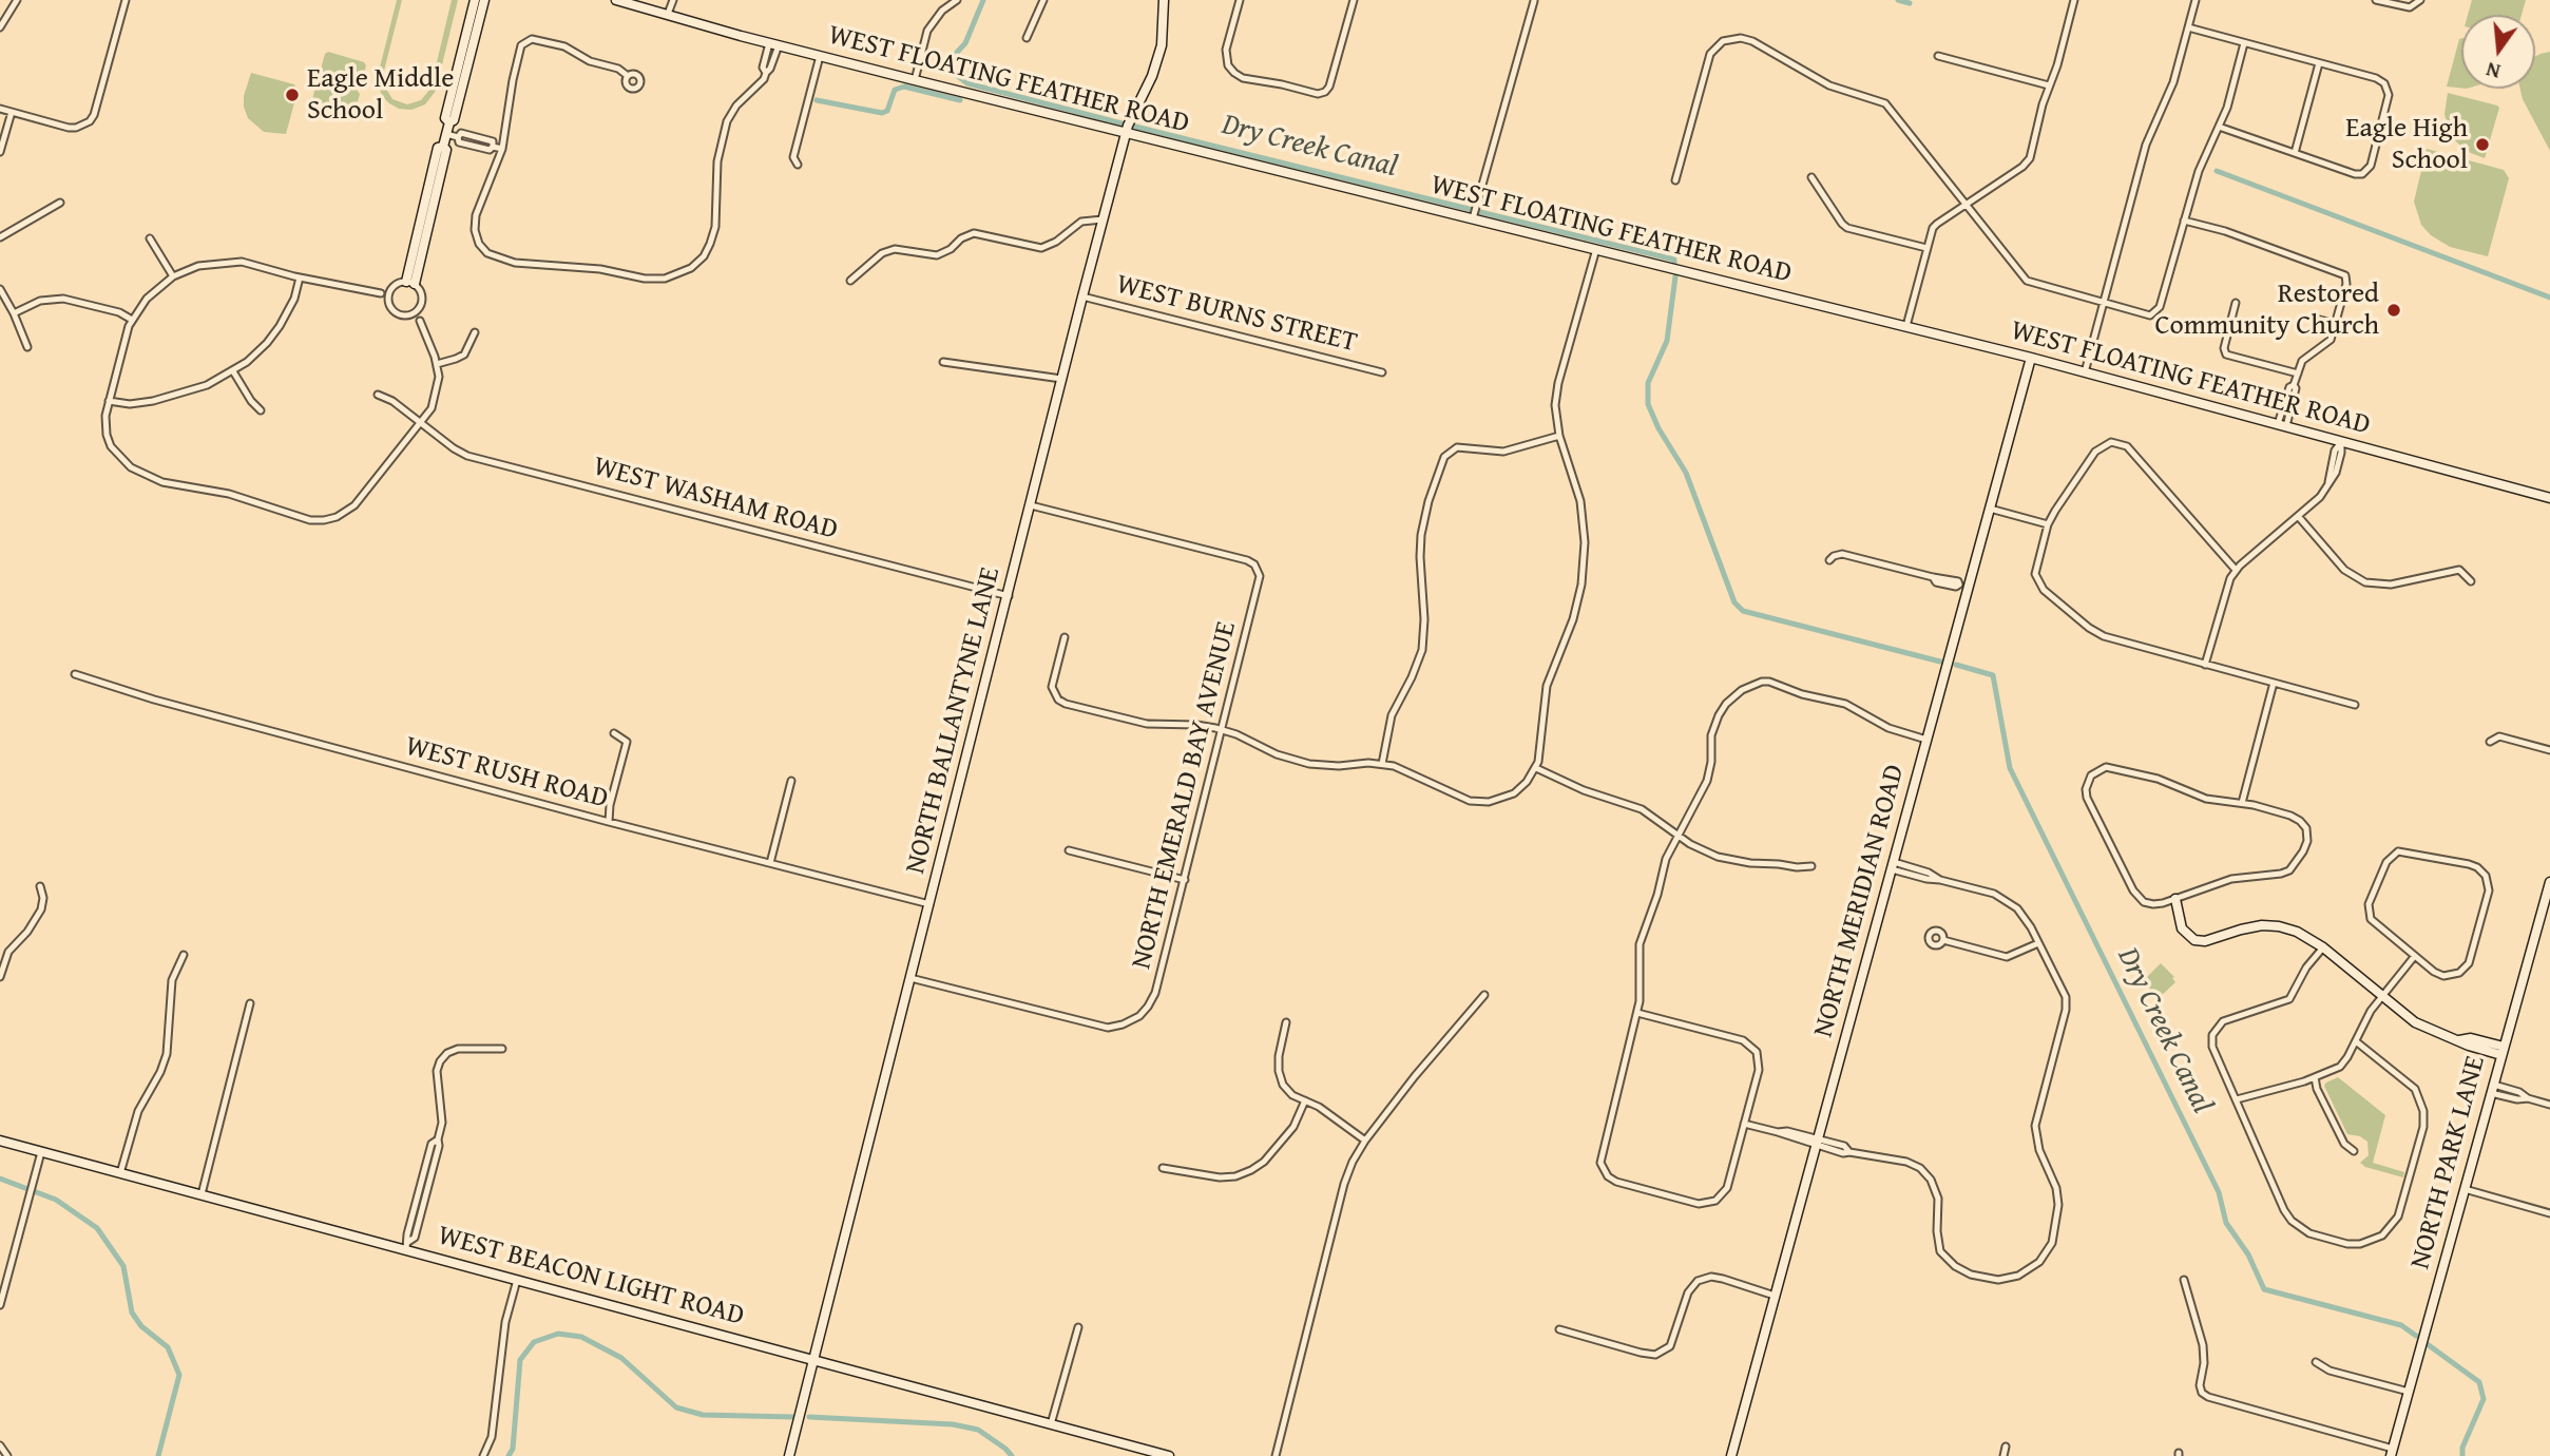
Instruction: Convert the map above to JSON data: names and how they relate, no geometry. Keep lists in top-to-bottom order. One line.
{"streets":{"street":["WEST FLOATING FEATHER ROAD","WEST BURNS STREET","WEST WASHAM ROAD","NORTH BALLANTYNE LANE","WEST RUSH ROAD","NORTH EMERALD BAY AVENUE","NORTH MERIDIAN ROAD","NORTH PARK LANE","WEST BEACON LIGHT ROAD"]},"crossings":[["WEST FLOATING FEATHER ROAD","NORTH BALLANTYNE LANE"],["WEST FLOATING FEATHER ROAD","NORTH MERIDIAN ROAD"],["WEST BURNS STREET","NORTH BALLANTYNE LANE"],["WEST WASHAM ROAD","NORTH BALLANTYNE LANE"],["NORTH BALLANTYNE LANE","WEST RUSH ROAD"],["NORTH BALLANTYNE LANE","NORTH EMERALD BAY AVENUE"],["NORTH BALLANTYNE LANE","WEST BEACON LIGHT ROAD"]],"water":["Dry Creek Canal"],"places":["Eagle Middle School","Eagle High School","Restored Community Church"],"north":"bottom"}
